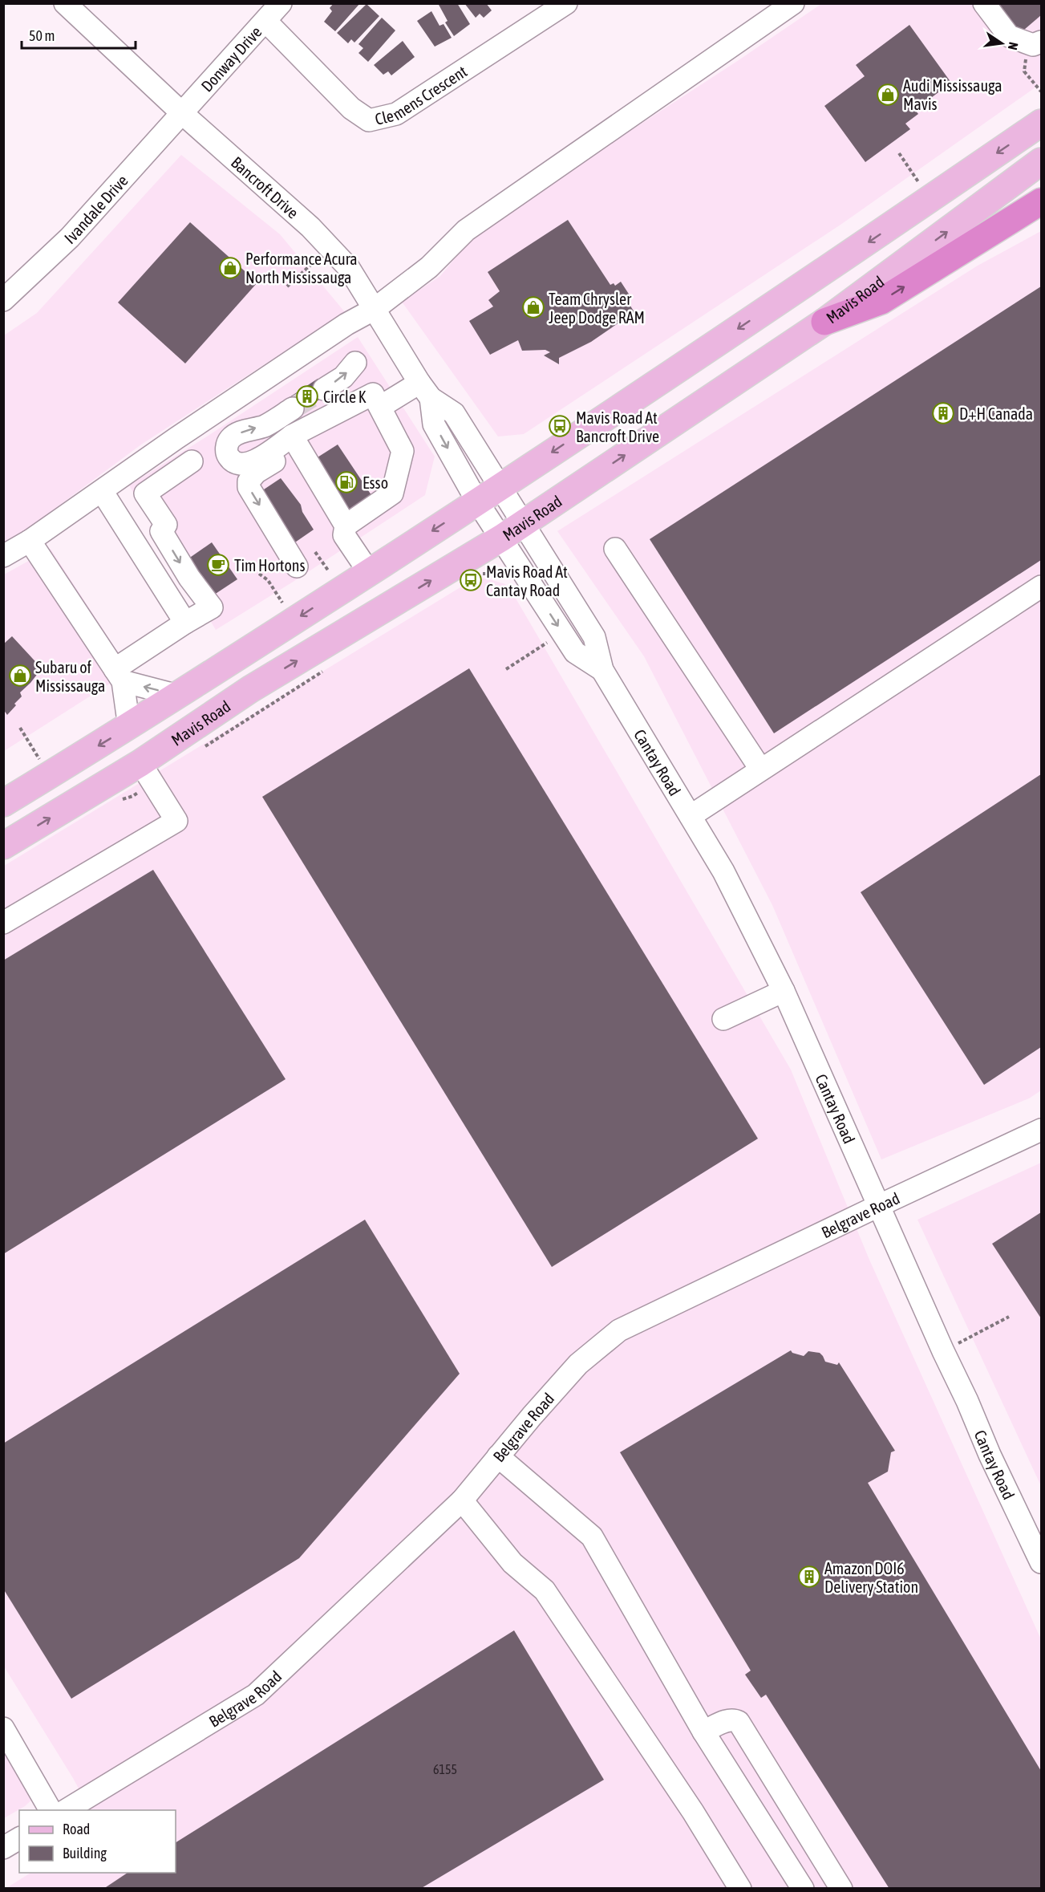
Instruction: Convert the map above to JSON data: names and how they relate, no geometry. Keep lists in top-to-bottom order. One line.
{"streets":{"main road":["Mavis Road"],"street":["Donway Drive","Clemens Crescent","Bancroft Drive","Ivandale Drive","Cantay Road","Belgrave Road"]},"crossings":[["Donway Drive","Clemens Crescent"],["Donway Drive","Bancroft Drive"],["Donway Drive","Ivandale Drive"],["Bancroft Drive","Ivandale Drive"],["Bancroft Drive","Mavis Road"],["Bancroft Drive","Cantay Road"],["Mavis Road","Cantay Road"],["Cantay Road","Belgrave Road"]],"places":{"shop":["Audi Mississauga Mavis","Performance Acura North Mississauga","Team Chrysler Jeep Dodge RAM","Subaru of Mississauga"],"building":["Circle K","D+H Canada","Amazon DOI6 Delivery Station"],"bus stop":["Mavis Road At Bancroft Drive","Mavis Road At Cantay Road"],"fuel station":["Esso"],"cafe":["Tim Hortons"]},"house_numbers":["6155"],"legend":["Road","Building"],"scale_bar":"50 m","north":"right"}
